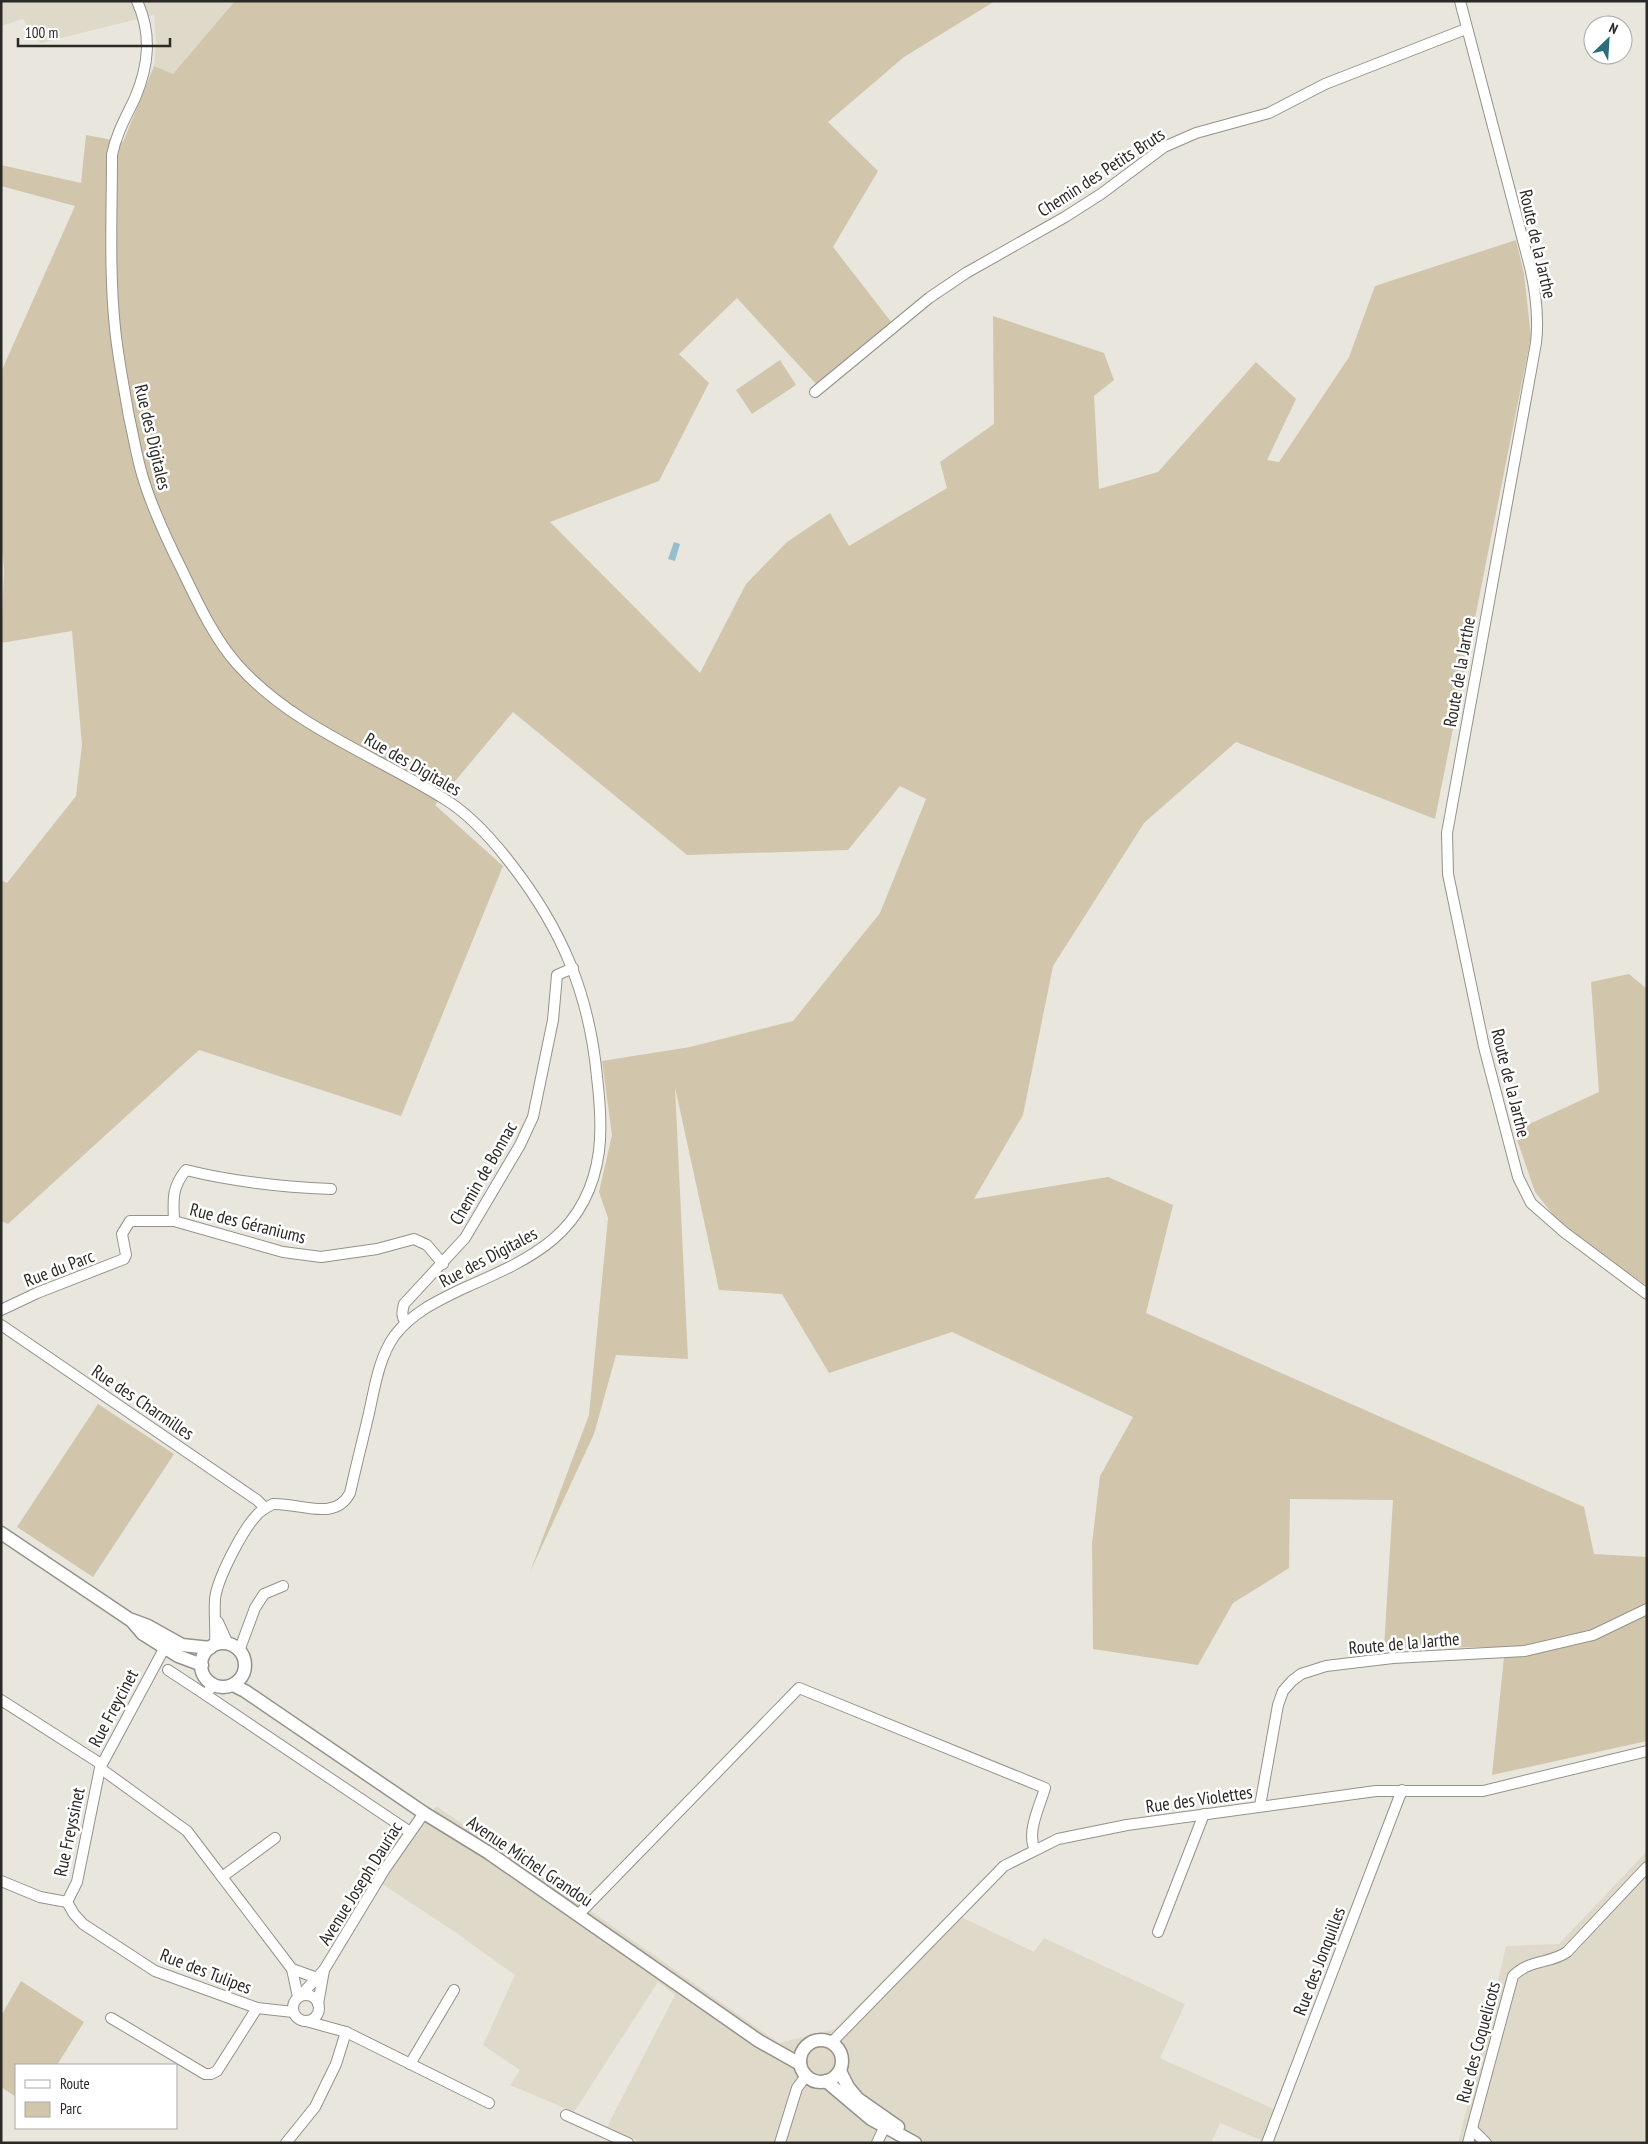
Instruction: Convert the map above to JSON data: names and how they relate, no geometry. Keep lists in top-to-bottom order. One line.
{"streets":{"main road":["Avenue Michel Grandou"],"street":["Chemin des Petits Bruts","Route de la Jarthe","Rue des Digitales","Chemin de Bonnac","Rue des Géraniums","Rue du Parc","Rue des Charmilles","Rue Freycinet","Rue des Violettes","Rue Freyssinet","Avenue Joseph Dauriac","Rue des Jonquilles","Rue des Tulipes","Rue des Coquelicots"]},"crossings":[["Chemin des Petits Bruts","Route de la Jarthe"],["Route de la Jarthe","Rue des Violettes"],["Rue des Digitales","Chemin de Bonnac"],["Rue des Digitales","Rue des Charmilles"],["Chemin de Bonnac","Rue des Géraniums"],["Rue des Géraniums","Rue du Parc"],["Rue Freycinet","Rue Freyssinet"],["Rue des Violettes","Avenue Michel Grandou"],["Rue des Violettes","Rue des Jonquilles"],["Rue Freyssinet","Rue des Tulipes"],["Avenue Michel Grandou","Avenue Joseph Dauriac"],["Avenue Joseph Dauriac","Rue des Tulipes"]],"legend":["Route","Parc"],"scale_bar":"100 m","north":"top right"}
